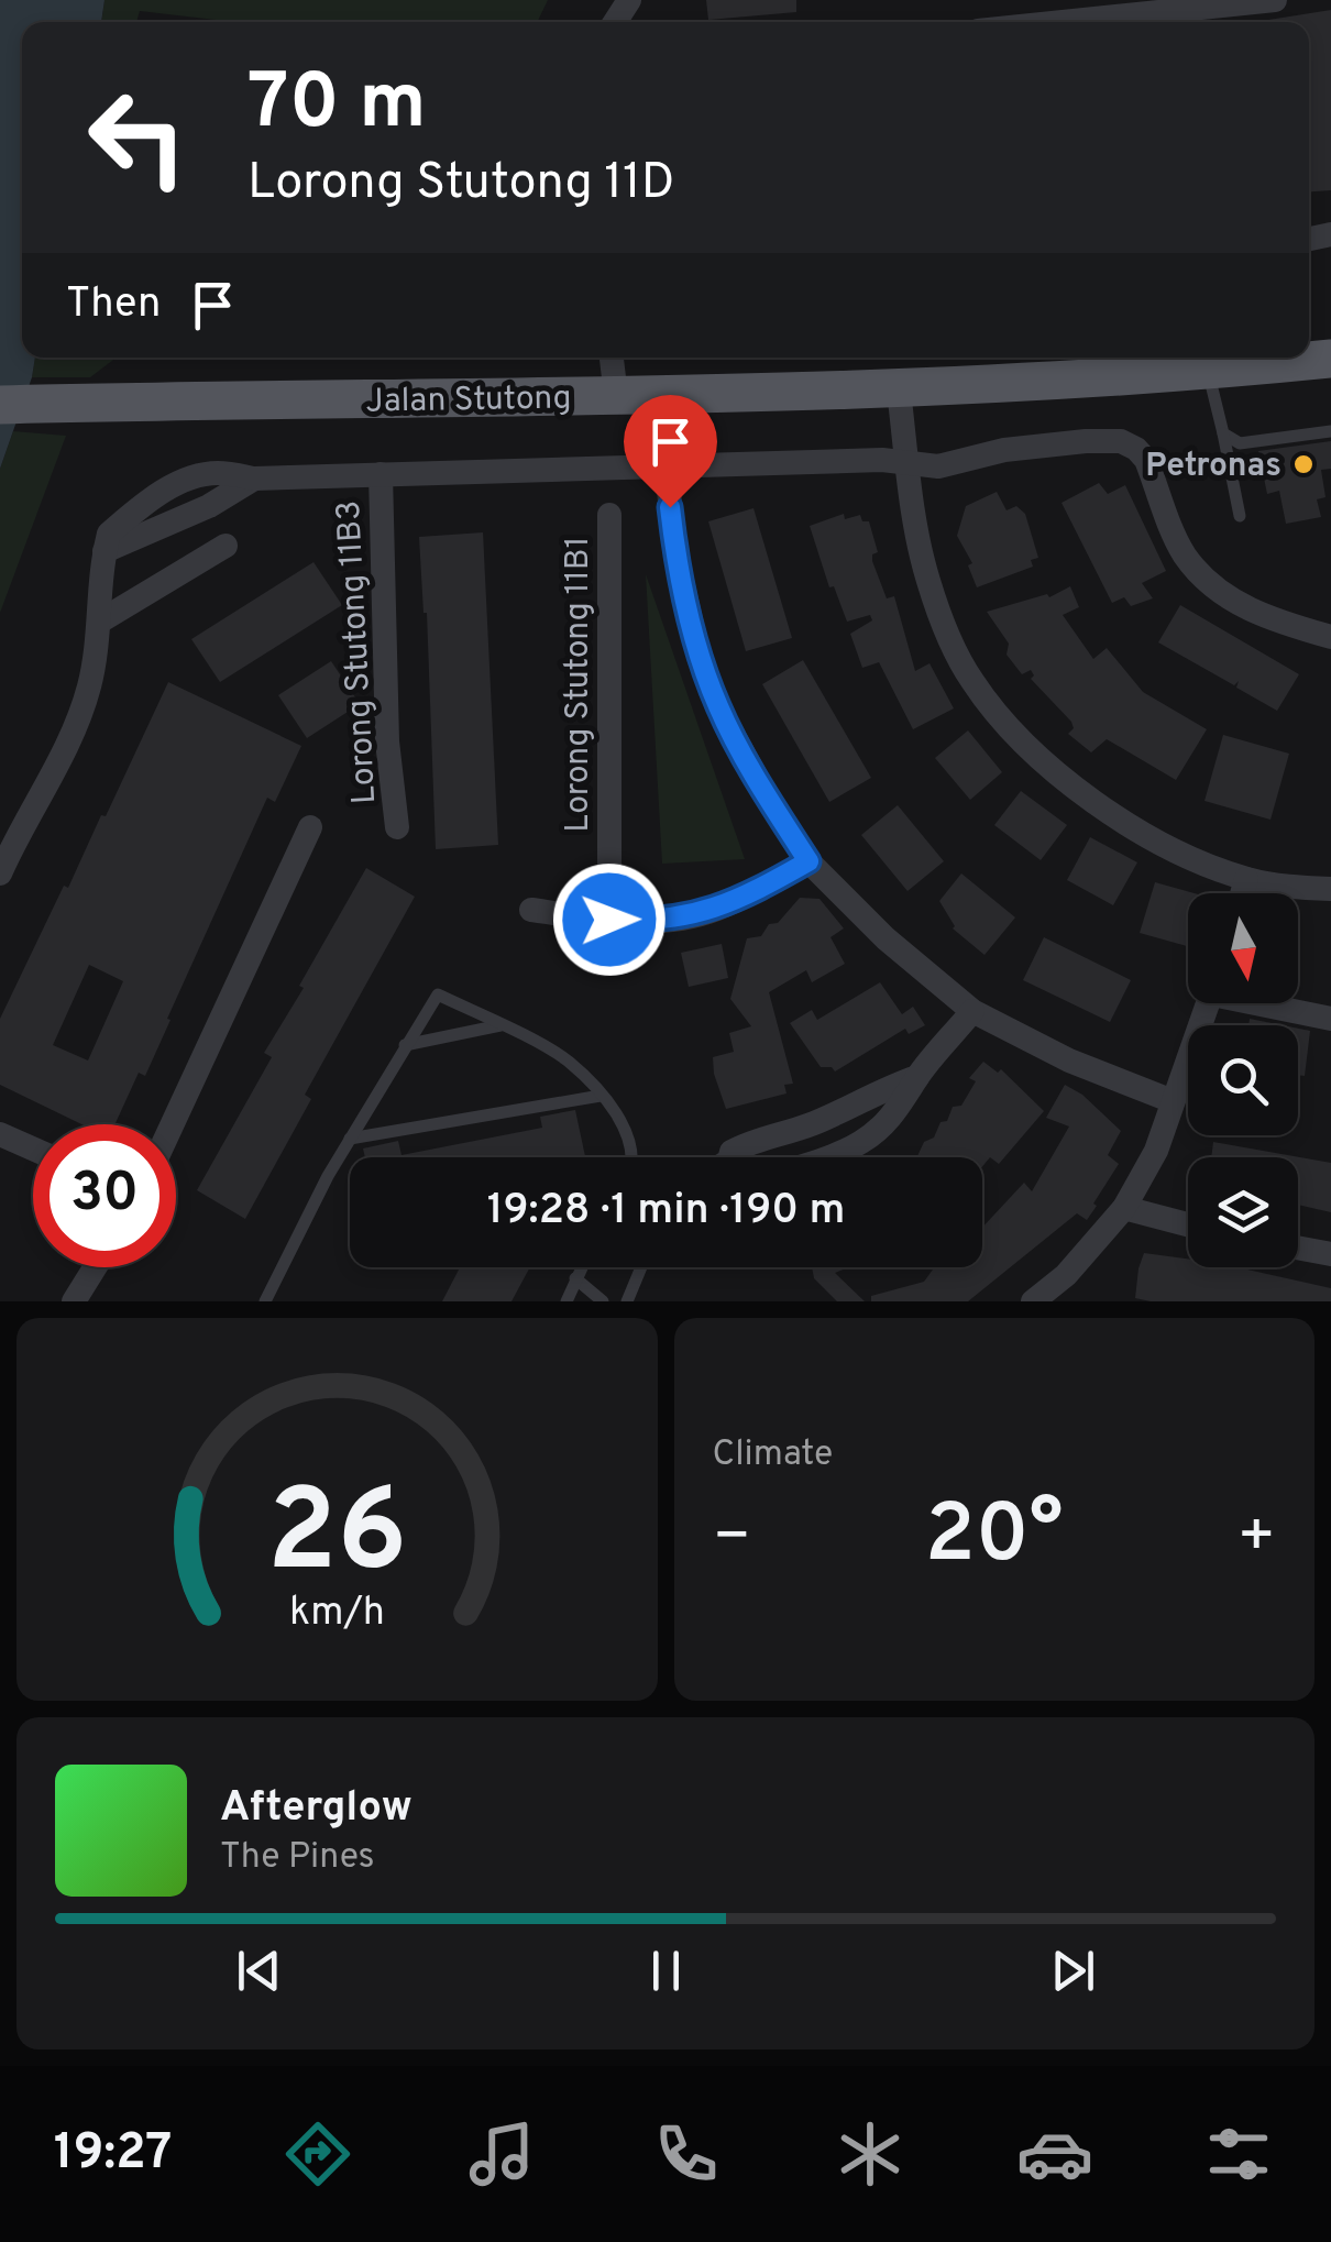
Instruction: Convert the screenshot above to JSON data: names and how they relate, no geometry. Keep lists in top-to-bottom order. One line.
{"streets":{"main road":["Jalan Stutong"],"street":["Lorong Stutong 11B3","Lorong Stutong 11B1"]},"places":["Petronas"],"north":"bottom","page":{"turn":["70 m","Lorong Stutong 11D"],"then":"Then","limit":"30","trip":"19:28 · 1 min · 190 m","tile":"Climate","heat":["−","20°","+"],"song":["Afterglow","The Pines"],"tabs":"19:27","gauge":["26","km/h"]}}
